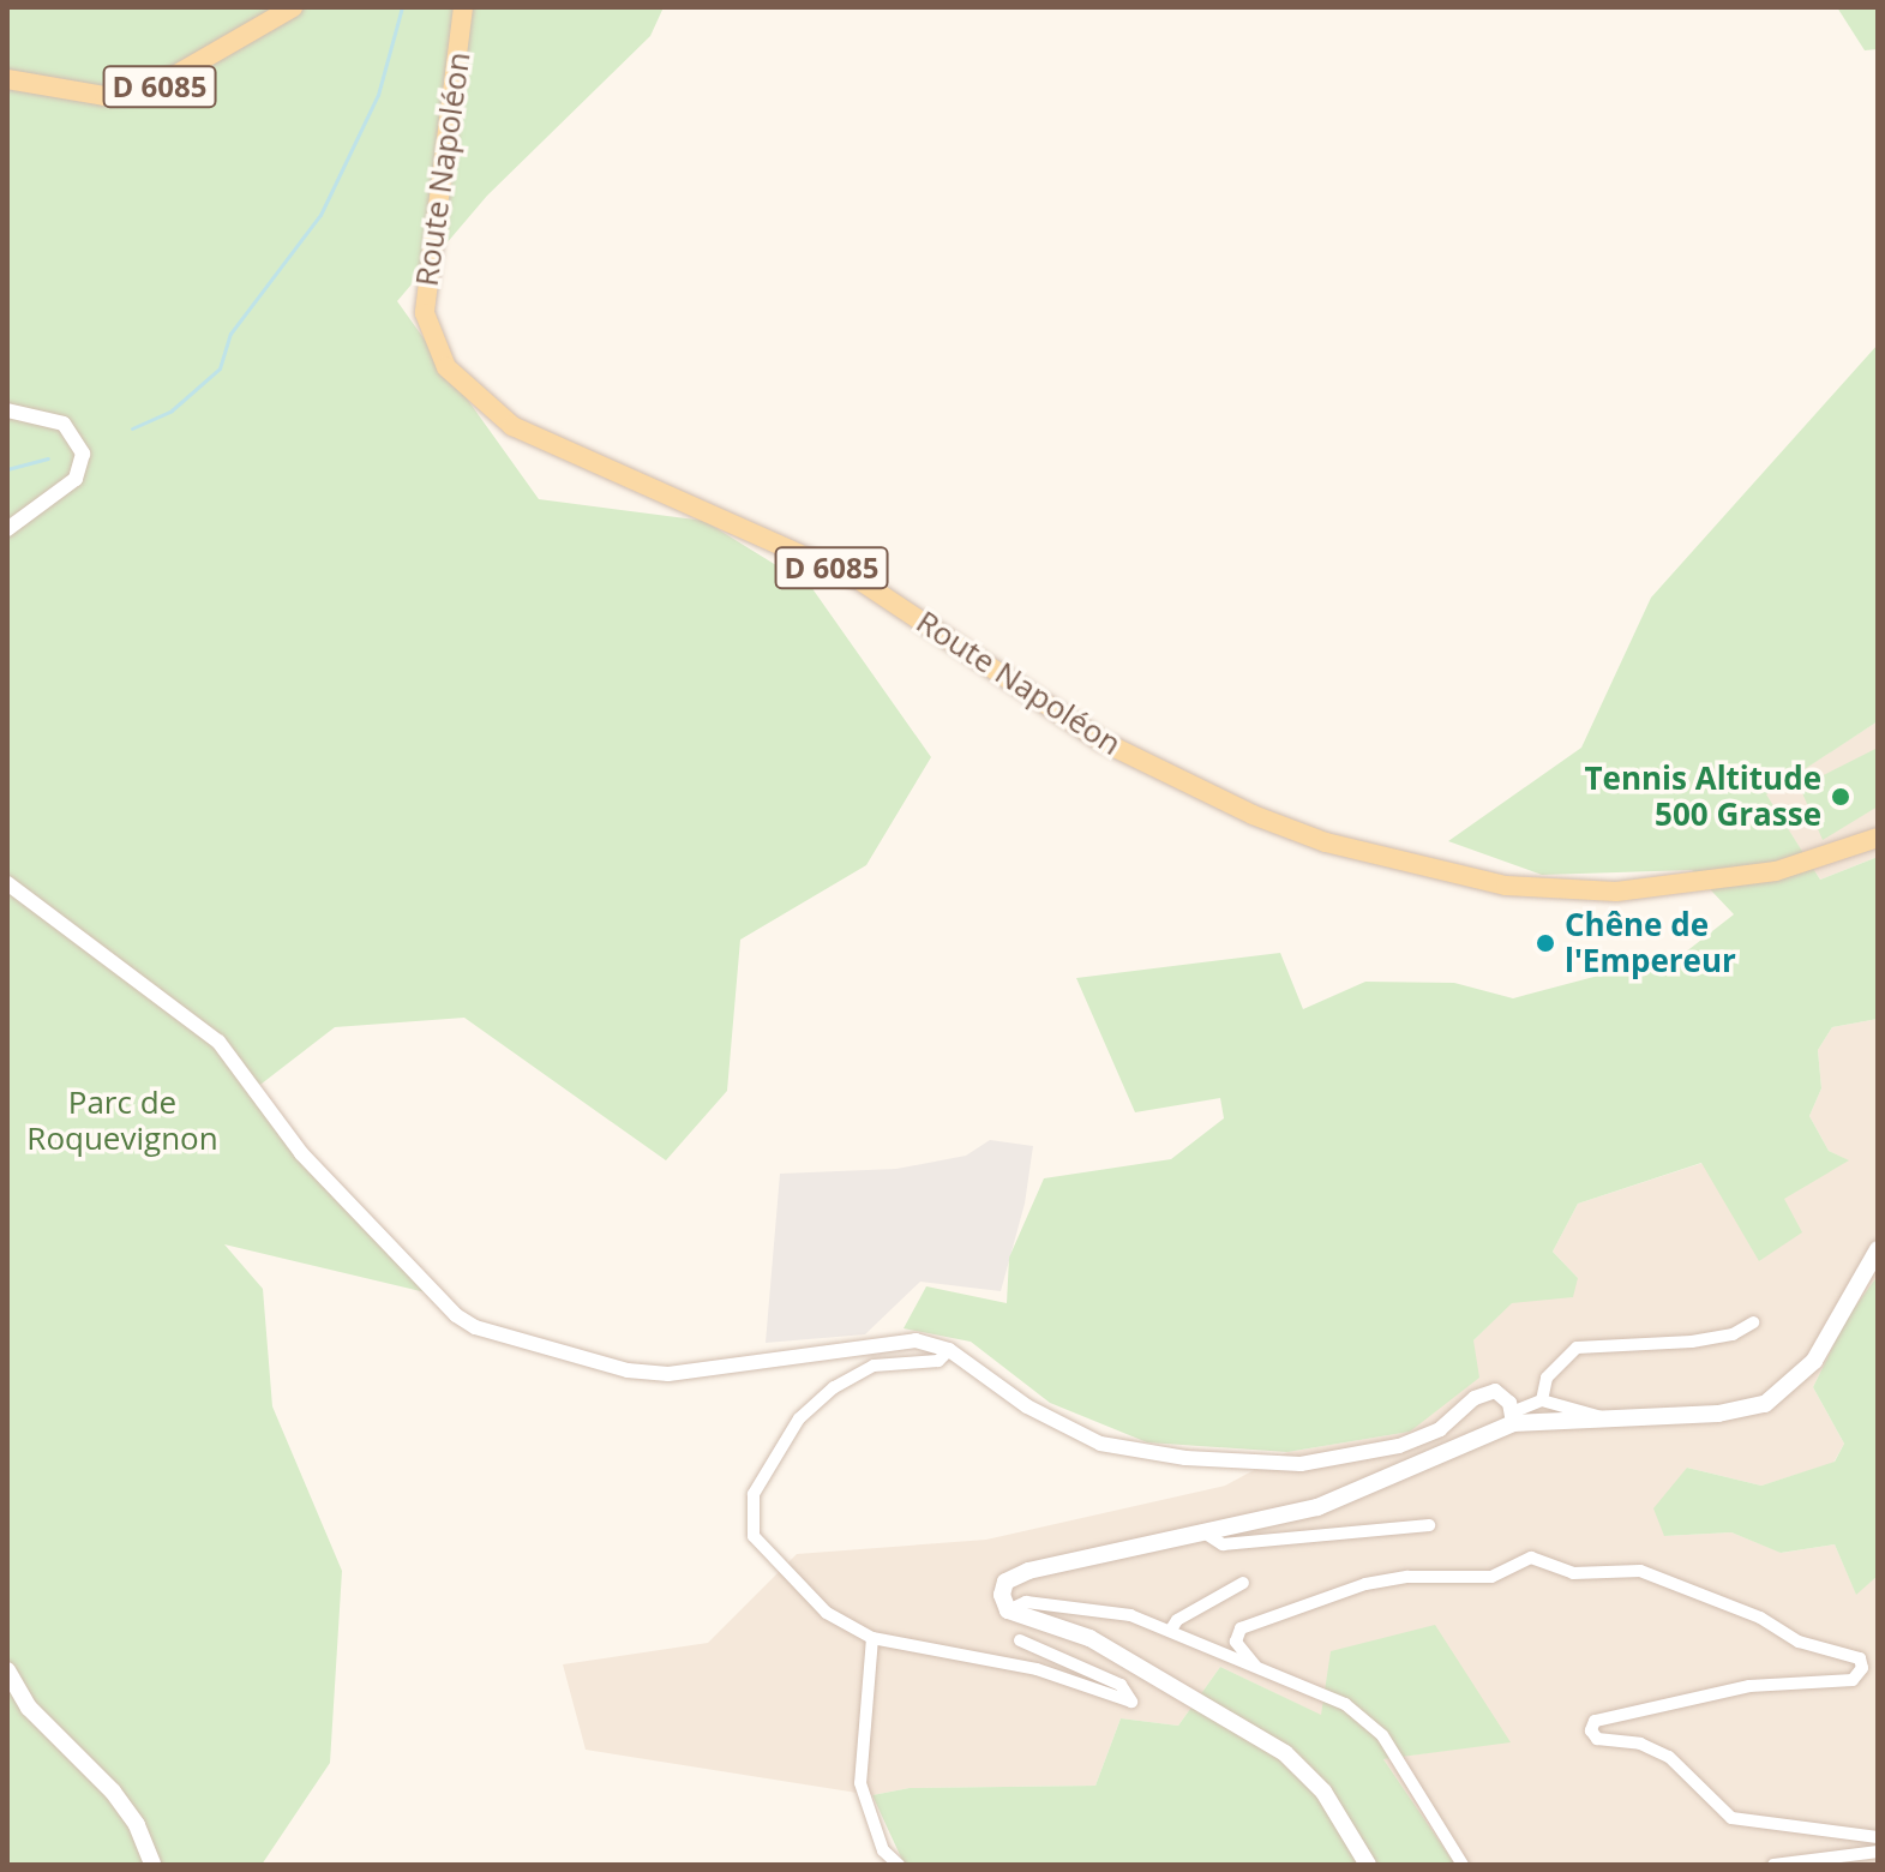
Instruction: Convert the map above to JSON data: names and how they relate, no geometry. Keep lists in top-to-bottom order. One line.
{"streets":{"main road":["D 6085","Route Napoléon"]},"parks":["Parc de Roquevignon"],"places":["Tennis Altitude 500 Grasse","Chêne de l'Empereur"]}
